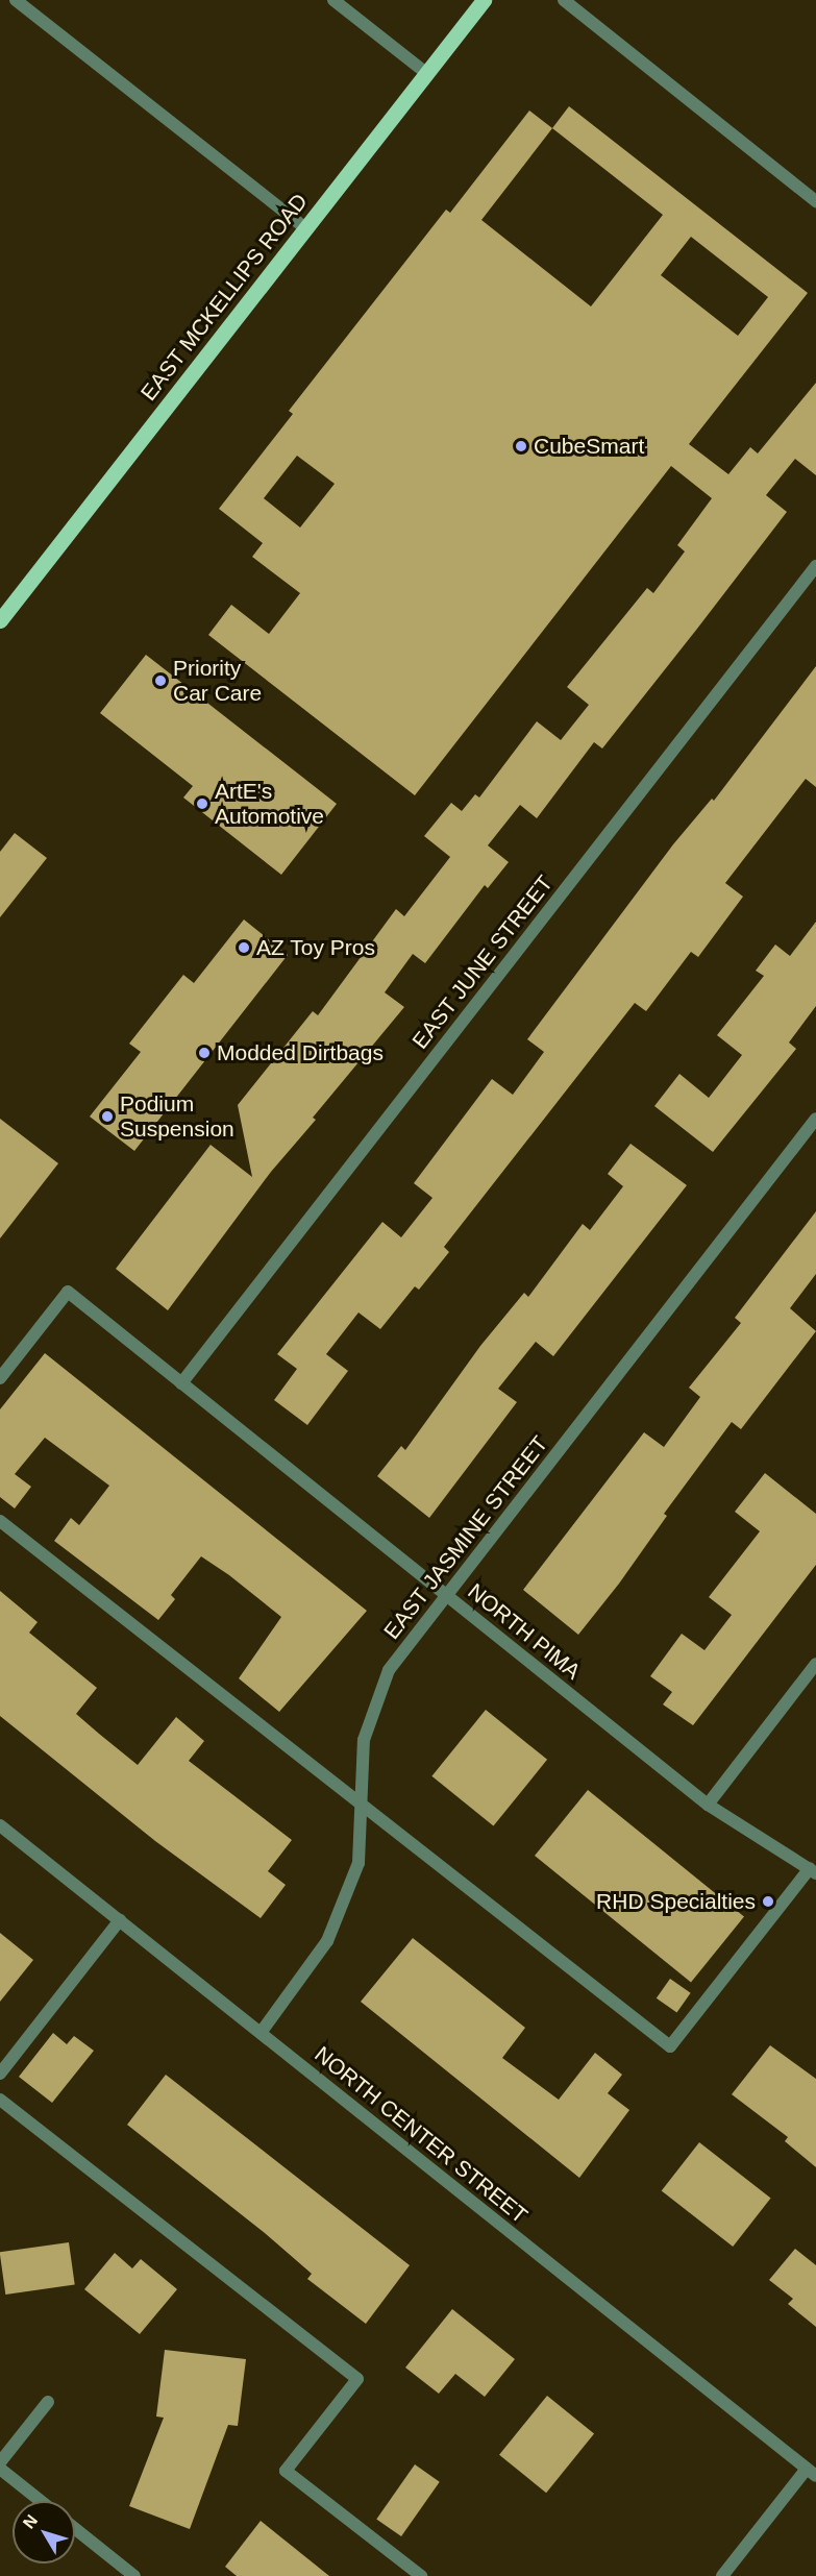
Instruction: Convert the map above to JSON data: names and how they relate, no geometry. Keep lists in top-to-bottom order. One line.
{"streets":{"main road":["EAST MCKELLIPS ROAD"],"street":["EAST JUNE STREET","EAST JASMINE STREET","NORTH PIMA","NORTH CENTER STREET"]},"crossings":[["EAST JUNE STREET","NORTH PIMA"],["EAST JASMINE STREET","NORTH PIMA"],["EAST JASMINE STREET","NORTH CENTER STREET"]],"places":["CubeSmart","Priority Car Care","ArtE's Automotive","AZ Toy Pros","Modded Dirtbags","Podium Suspension","RHD Specialties"],"north":"top left"}
